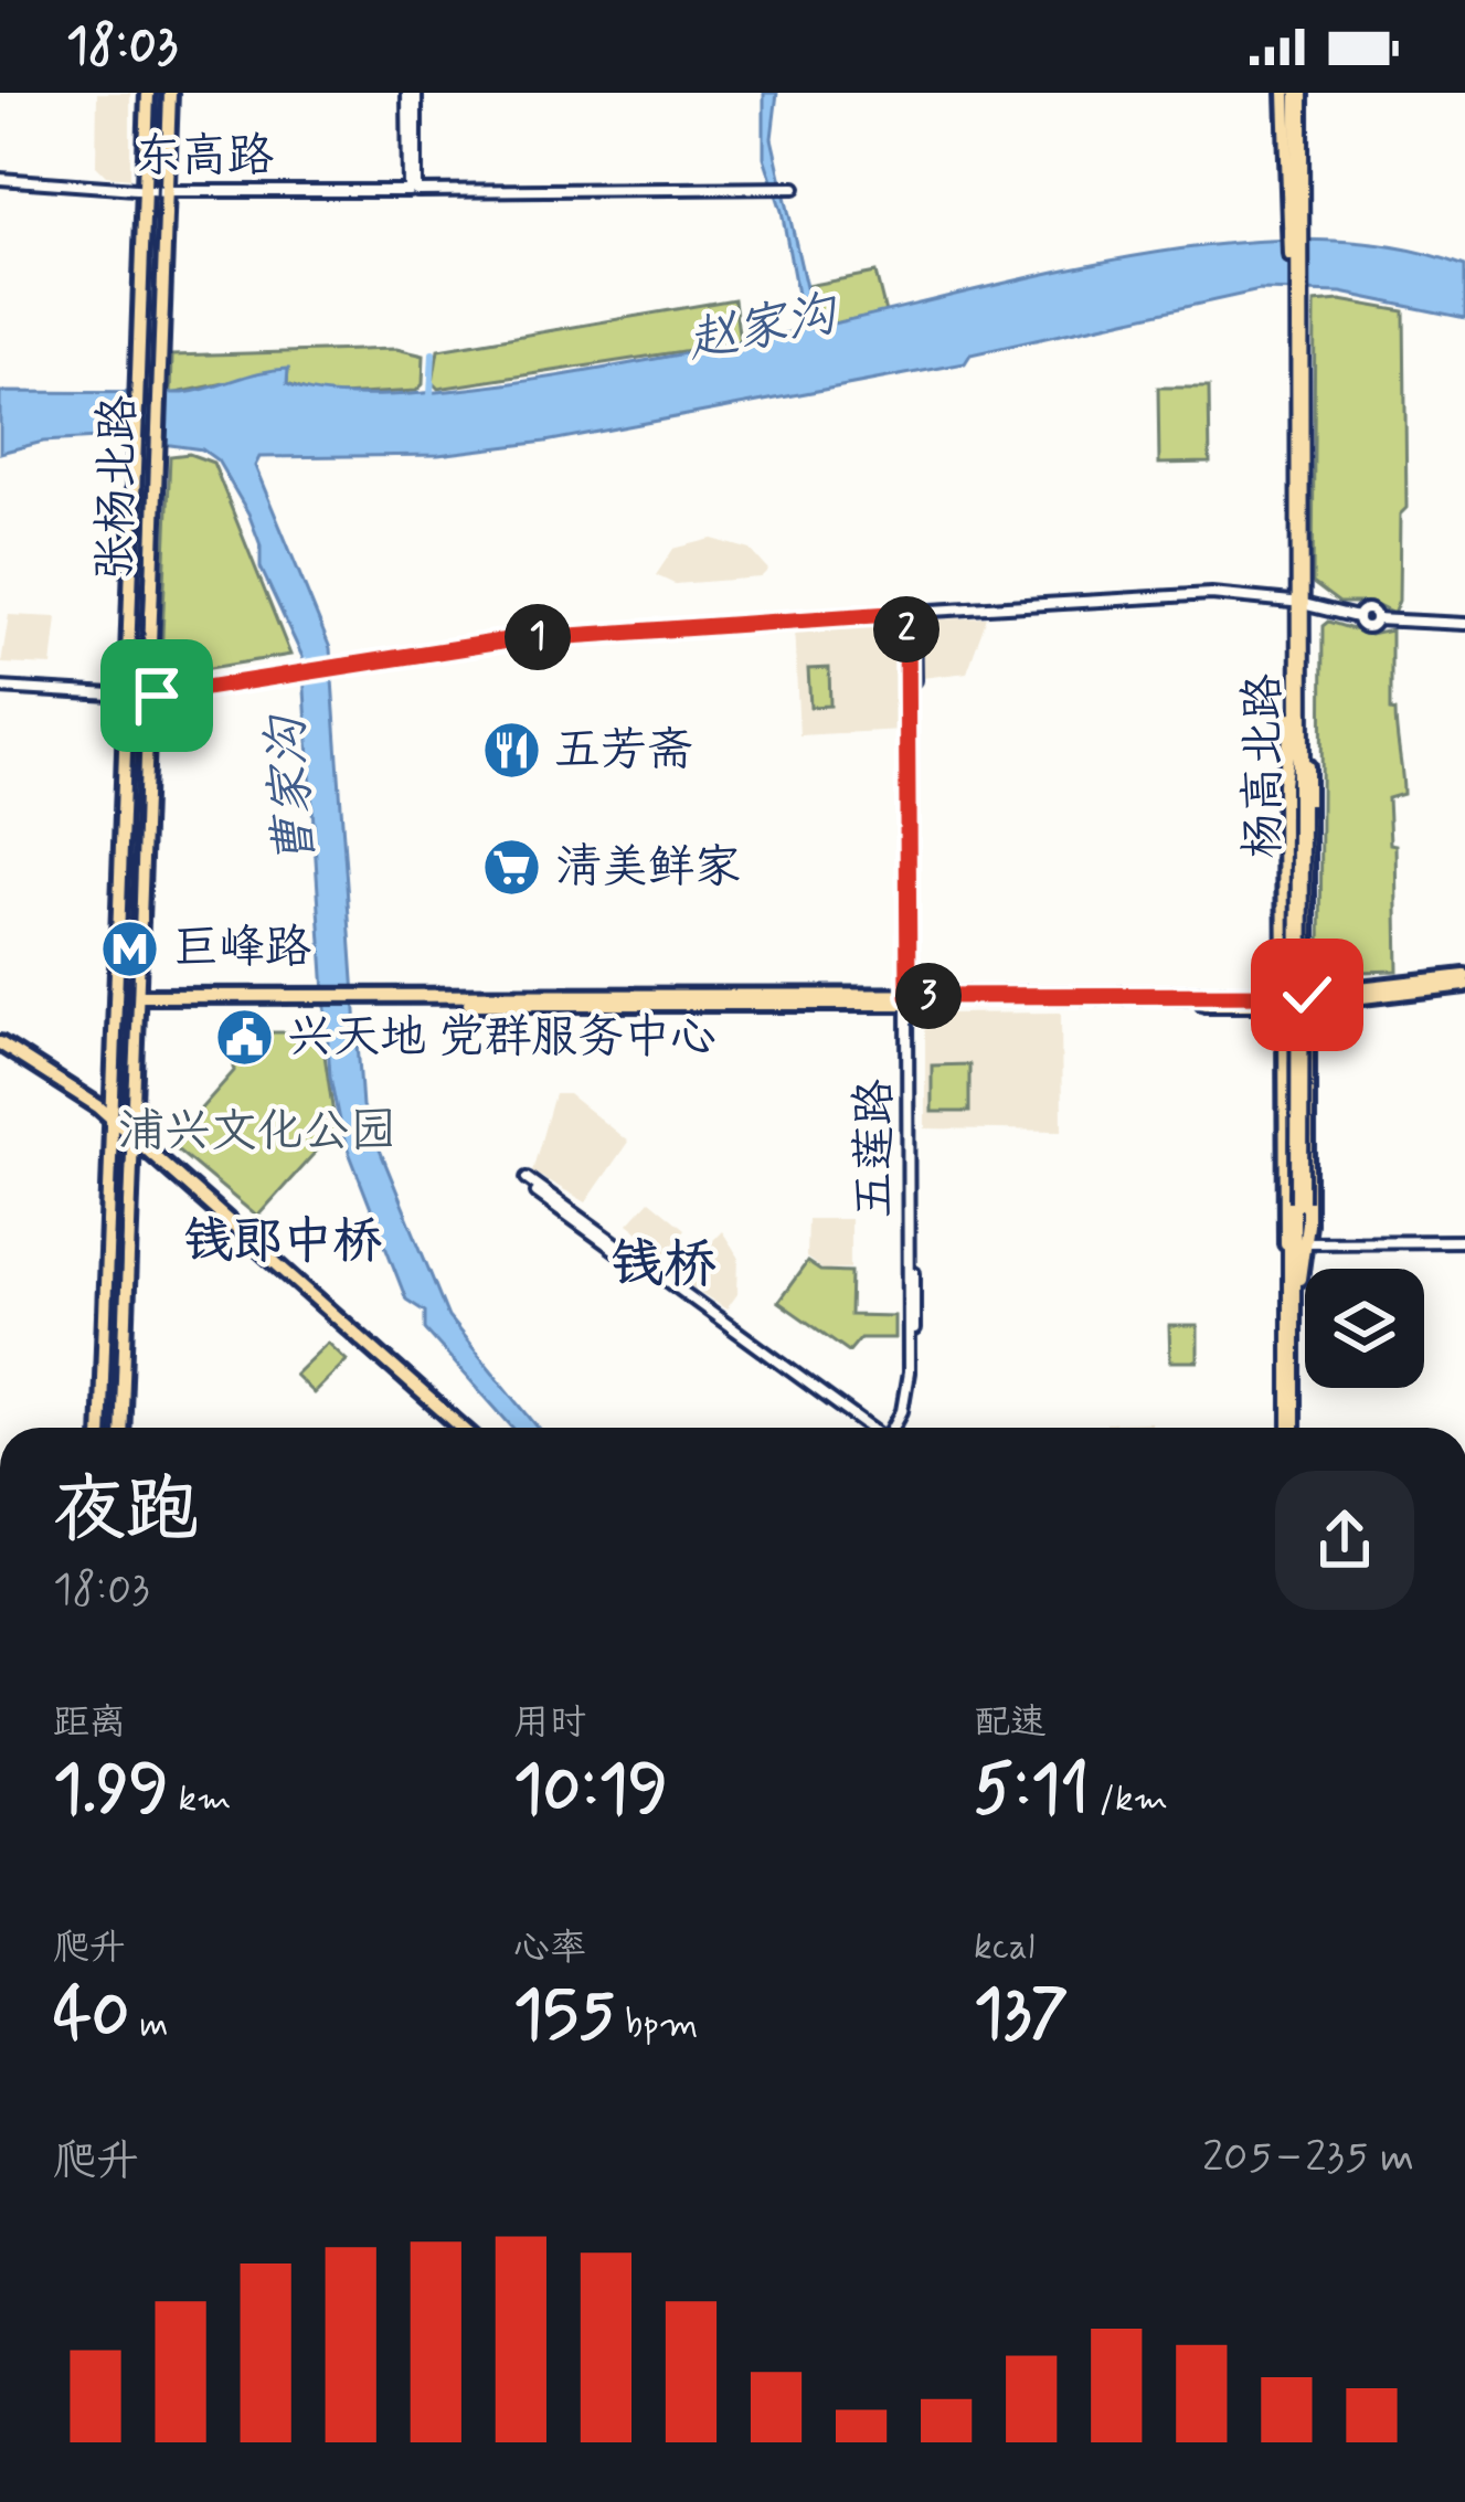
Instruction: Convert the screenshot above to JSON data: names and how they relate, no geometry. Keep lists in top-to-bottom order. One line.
{"streets":{"highway":["杨高北路"],"main road":["张杨北路"],"street":["东高路","五莲路"]},"crossings":[["东高路","张杨北路"]],"districts":["钱郎中桥","钱桥"],"water":["赵家沟","曹家沟"],"parks":["浦兴文化公园"],"places":{"restaurant":["五芳斋"],"supermarket":["清美鲜家"],"metro station":["巨峰路"],"public building":["兴天地 党群服务中心"]},"page":{"status":"18:03","pins":["2","1","3"],"heading":["夜跑","18:03"],"stats":[["距离","1.99 km"],["用时","10:19"],["配速","5:11 /km"],["爬升","40 m"],["心率","155 bpm"],["kcal","137"]],"chart":["爬升","205–235 m"]}}
